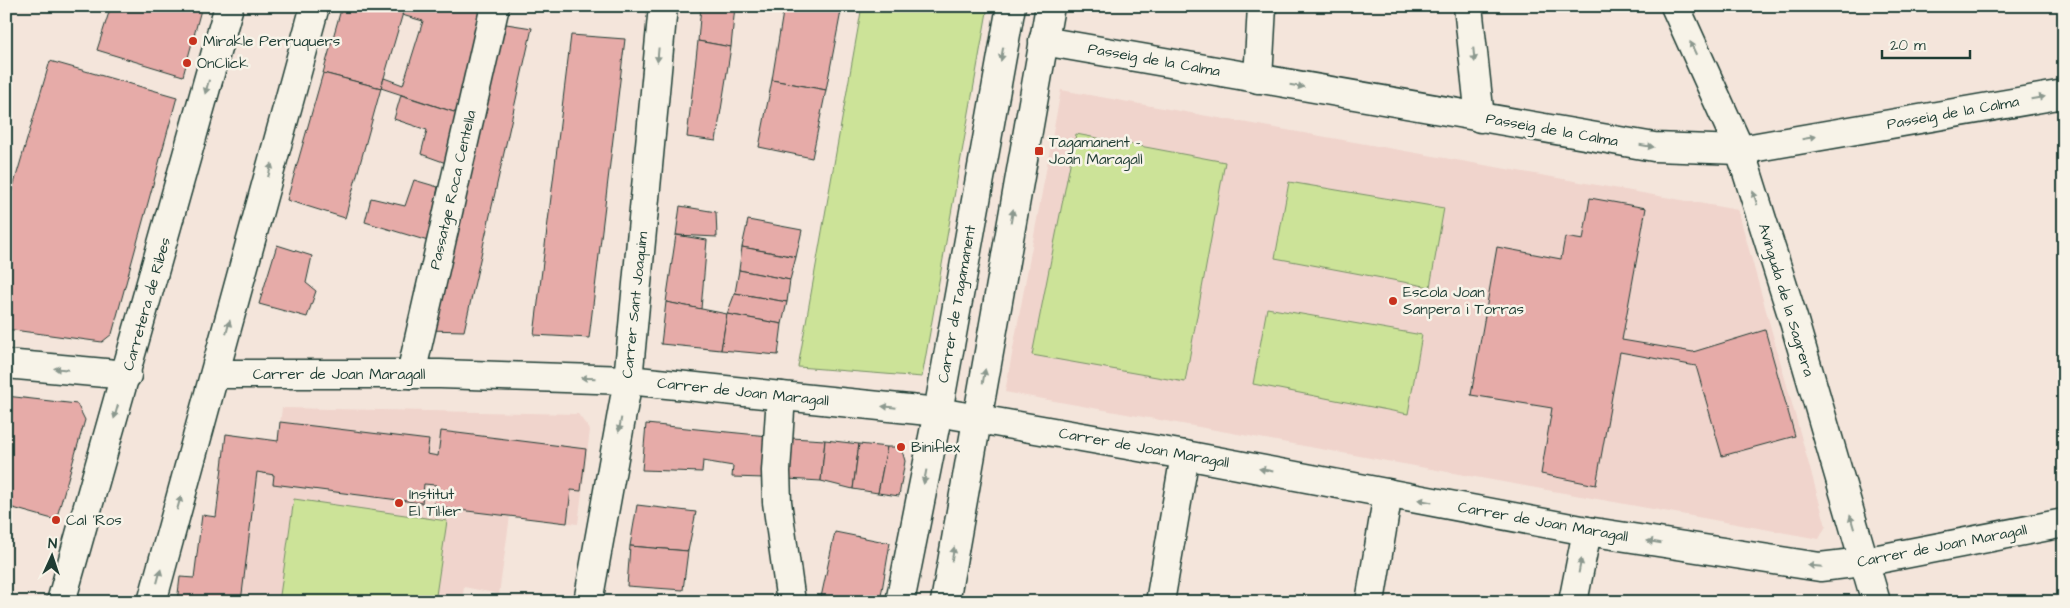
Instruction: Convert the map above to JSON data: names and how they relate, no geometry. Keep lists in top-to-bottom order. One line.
{"streets":{"street":["Passeig de la Calma","Passatge Roca Centella","Avinguda de la Sagrera","Carretera de Ribes","Carrer de Tagamanent","Carrer Sant Joaquim","Carrer de Joan Maragall"]},"crossings":[["Passeig de la Calma","Avinguda de la Sagrera"],["Passatge Roca Centella","Carrer de Joan Maragall"],["Avinguda de la Sagrera","Carrer de Joan Maragall"],["Carrer de Tagamanent","Carrer de Joan Maragall"],["Carrer Sant Joaquim","Carrer de Joan Maragall"]],"one_way":["Passeig de la Calma","Avinguda de la Sagrera","Carrer de Joan Maragall"],"places":{"other":["Mirakle Perruquers","OnClick","Escola Joan Sanpera i Torras","Biniflex","Institut El Til·ler","Cal 'Ros"],"transit":["Tagamanent - Joan Maragall"]},"scale_bar":"20 m","north":"top"}
